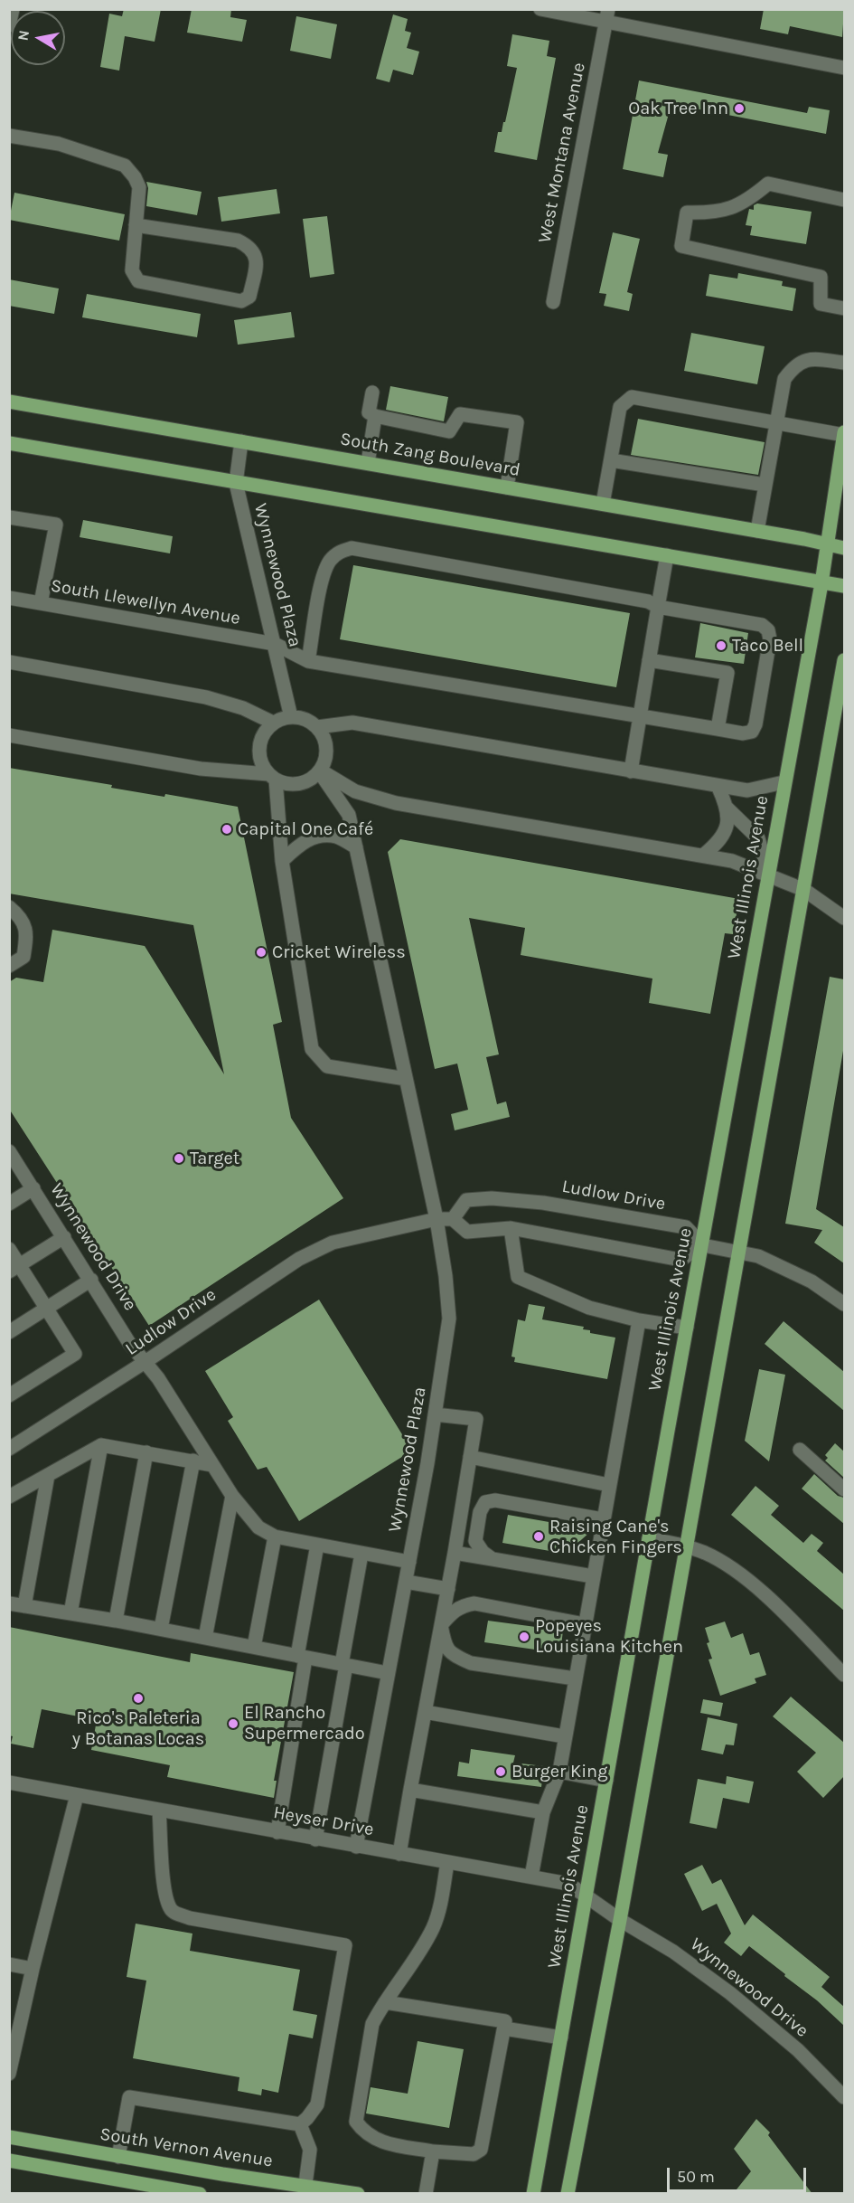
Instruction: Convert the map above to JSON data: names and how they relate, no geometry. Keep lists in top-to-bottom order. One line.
{"streets":{"main road":["South Zang Boulevard","West Illinois Avenue","South Vernon Avenue"],"street":["West Montana Avenue","Wynnewood Plaza","South Llewellyn Avenue","Ludlow Drive","Wynnewood Drive","Heyser Drive"]},"crossings":[["South Zang Boulevard","Wynnewood Plaza"],["South Zang Boulevard","West Illinois Avenue"],["Wynnewood Plaza","South Llewellyn Avenue"],["Wynnewood Plaza","Ludlow Drive"],["Wynnewood Plaza","Heyser Drive"],["West Illinois Avenue","Ludlow Drive"],["West Illinois Avenue","Heyser Drive"],["Ludlow Drive","Wynnewood Drive"],["Wynnewood Drive","Heyser Drive"]],"places":["Oak Tree Inn","Taco Bell","Capital One Café","Cricket Wireless","Target","Raising Cane's Chicken Fingers","Popeyes Louisiana Kitchen","Rico's Paleteria y Botanas Locas","El Rancho Supermercado","Burger King"],"scale_bar":"50 m","north":"left"}
